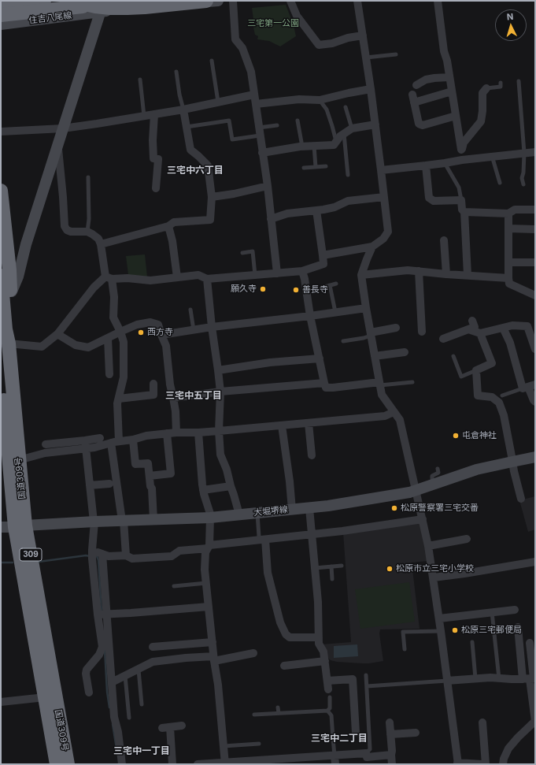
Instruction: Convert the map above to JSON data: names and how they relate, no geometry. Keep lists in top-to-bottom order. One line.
{"streets":{"highway":["国道309号","309"],"main road":["住吉八尾線","大堀堺線"]},"crossings":[["国道309号","大堀堺線"]],"districts":["三宅中六丁目","三宅中五丁目","三宅中二丁目","三宅中一丁目"],"parks":["三宅第一公園"],"places":["願久寺","善長寺","西方寺","屯倉神社","松原警察署三宅交番","松原市立三宅小学校","松原三宅郵便局"],"north":"top"}
